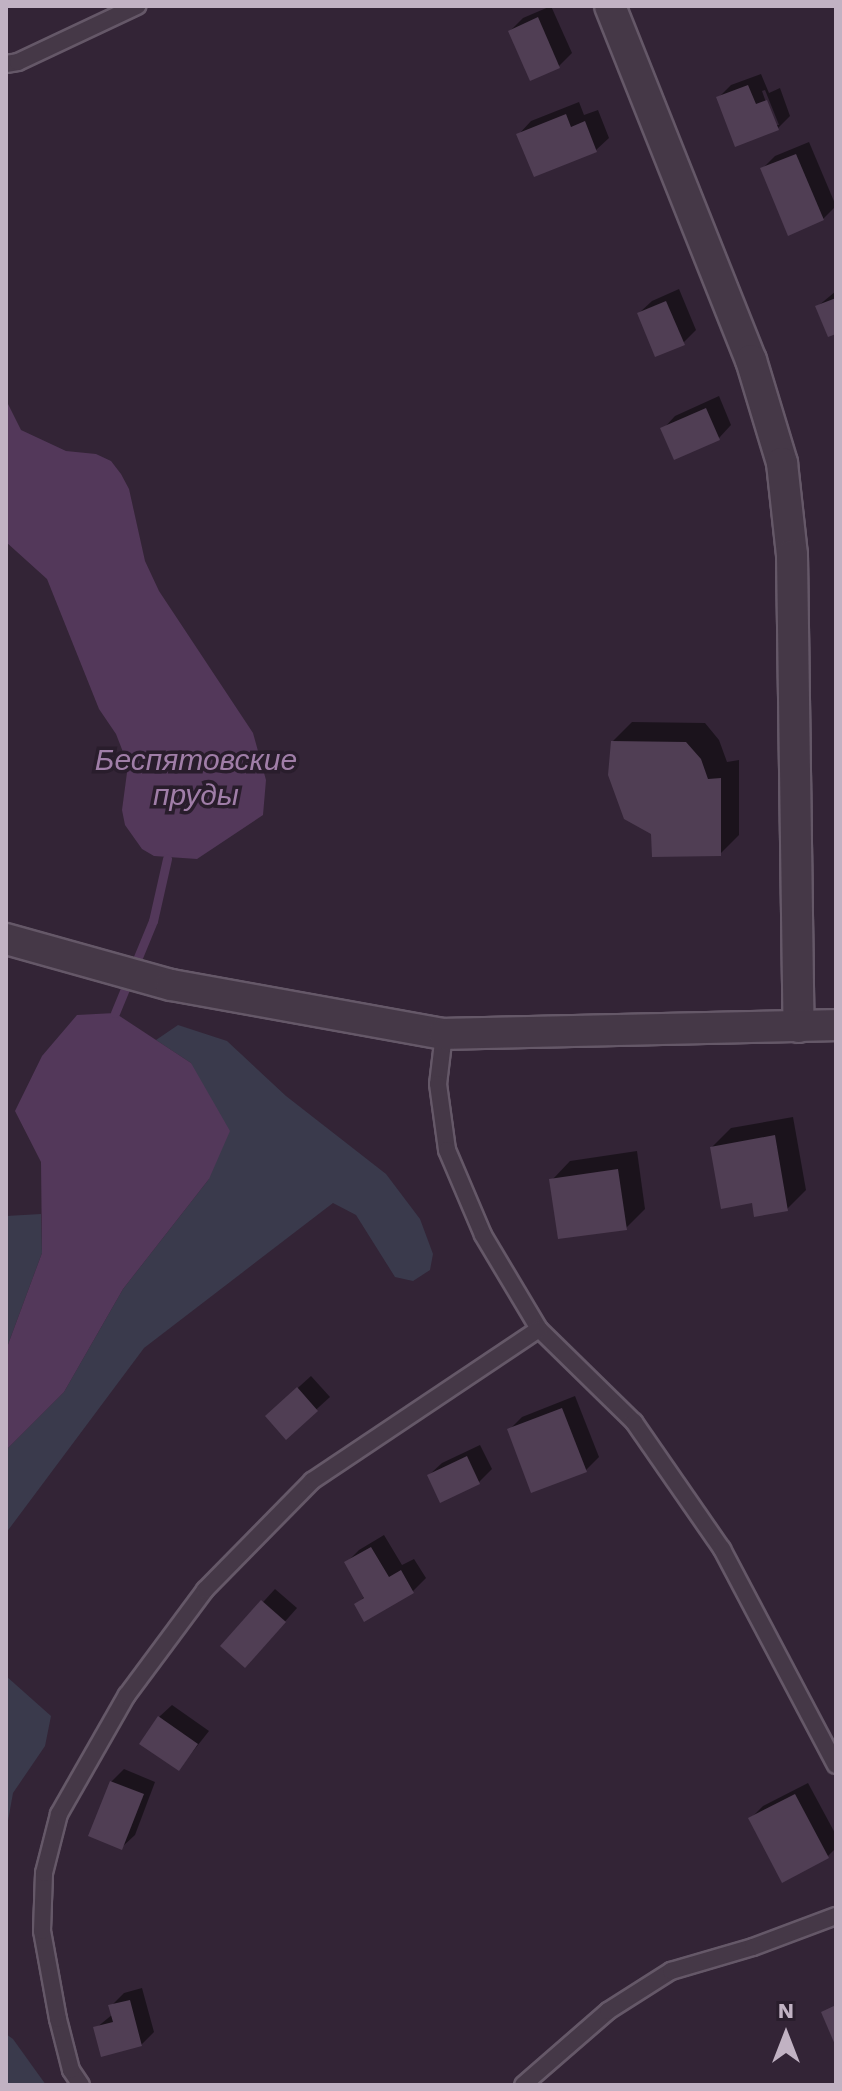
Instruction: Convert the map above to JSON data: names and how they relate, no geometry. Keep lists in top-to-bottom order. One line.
{"water":["Беспятовские пруды"],"north":"top"}
